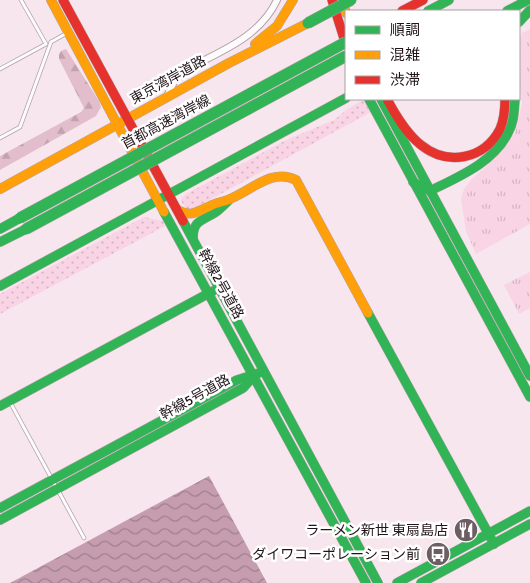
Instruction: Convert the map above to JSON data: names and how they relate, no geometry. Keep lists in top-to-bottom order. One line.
{"streets":{"main road":["東京湾岸道路","首都高速湾岸線","幹線2号道路","幹線5号道路"]},"crossings":[["東京湾岸道路","幹線2号道路"],["幹線2号道路","幹線5号道路"]],"places":{"restaurant":["ラーメン新世 東扇島店"],"bus stop":["ダイワコーポレーション前"]},"legend":["順調","混雑","渋滞"]}
